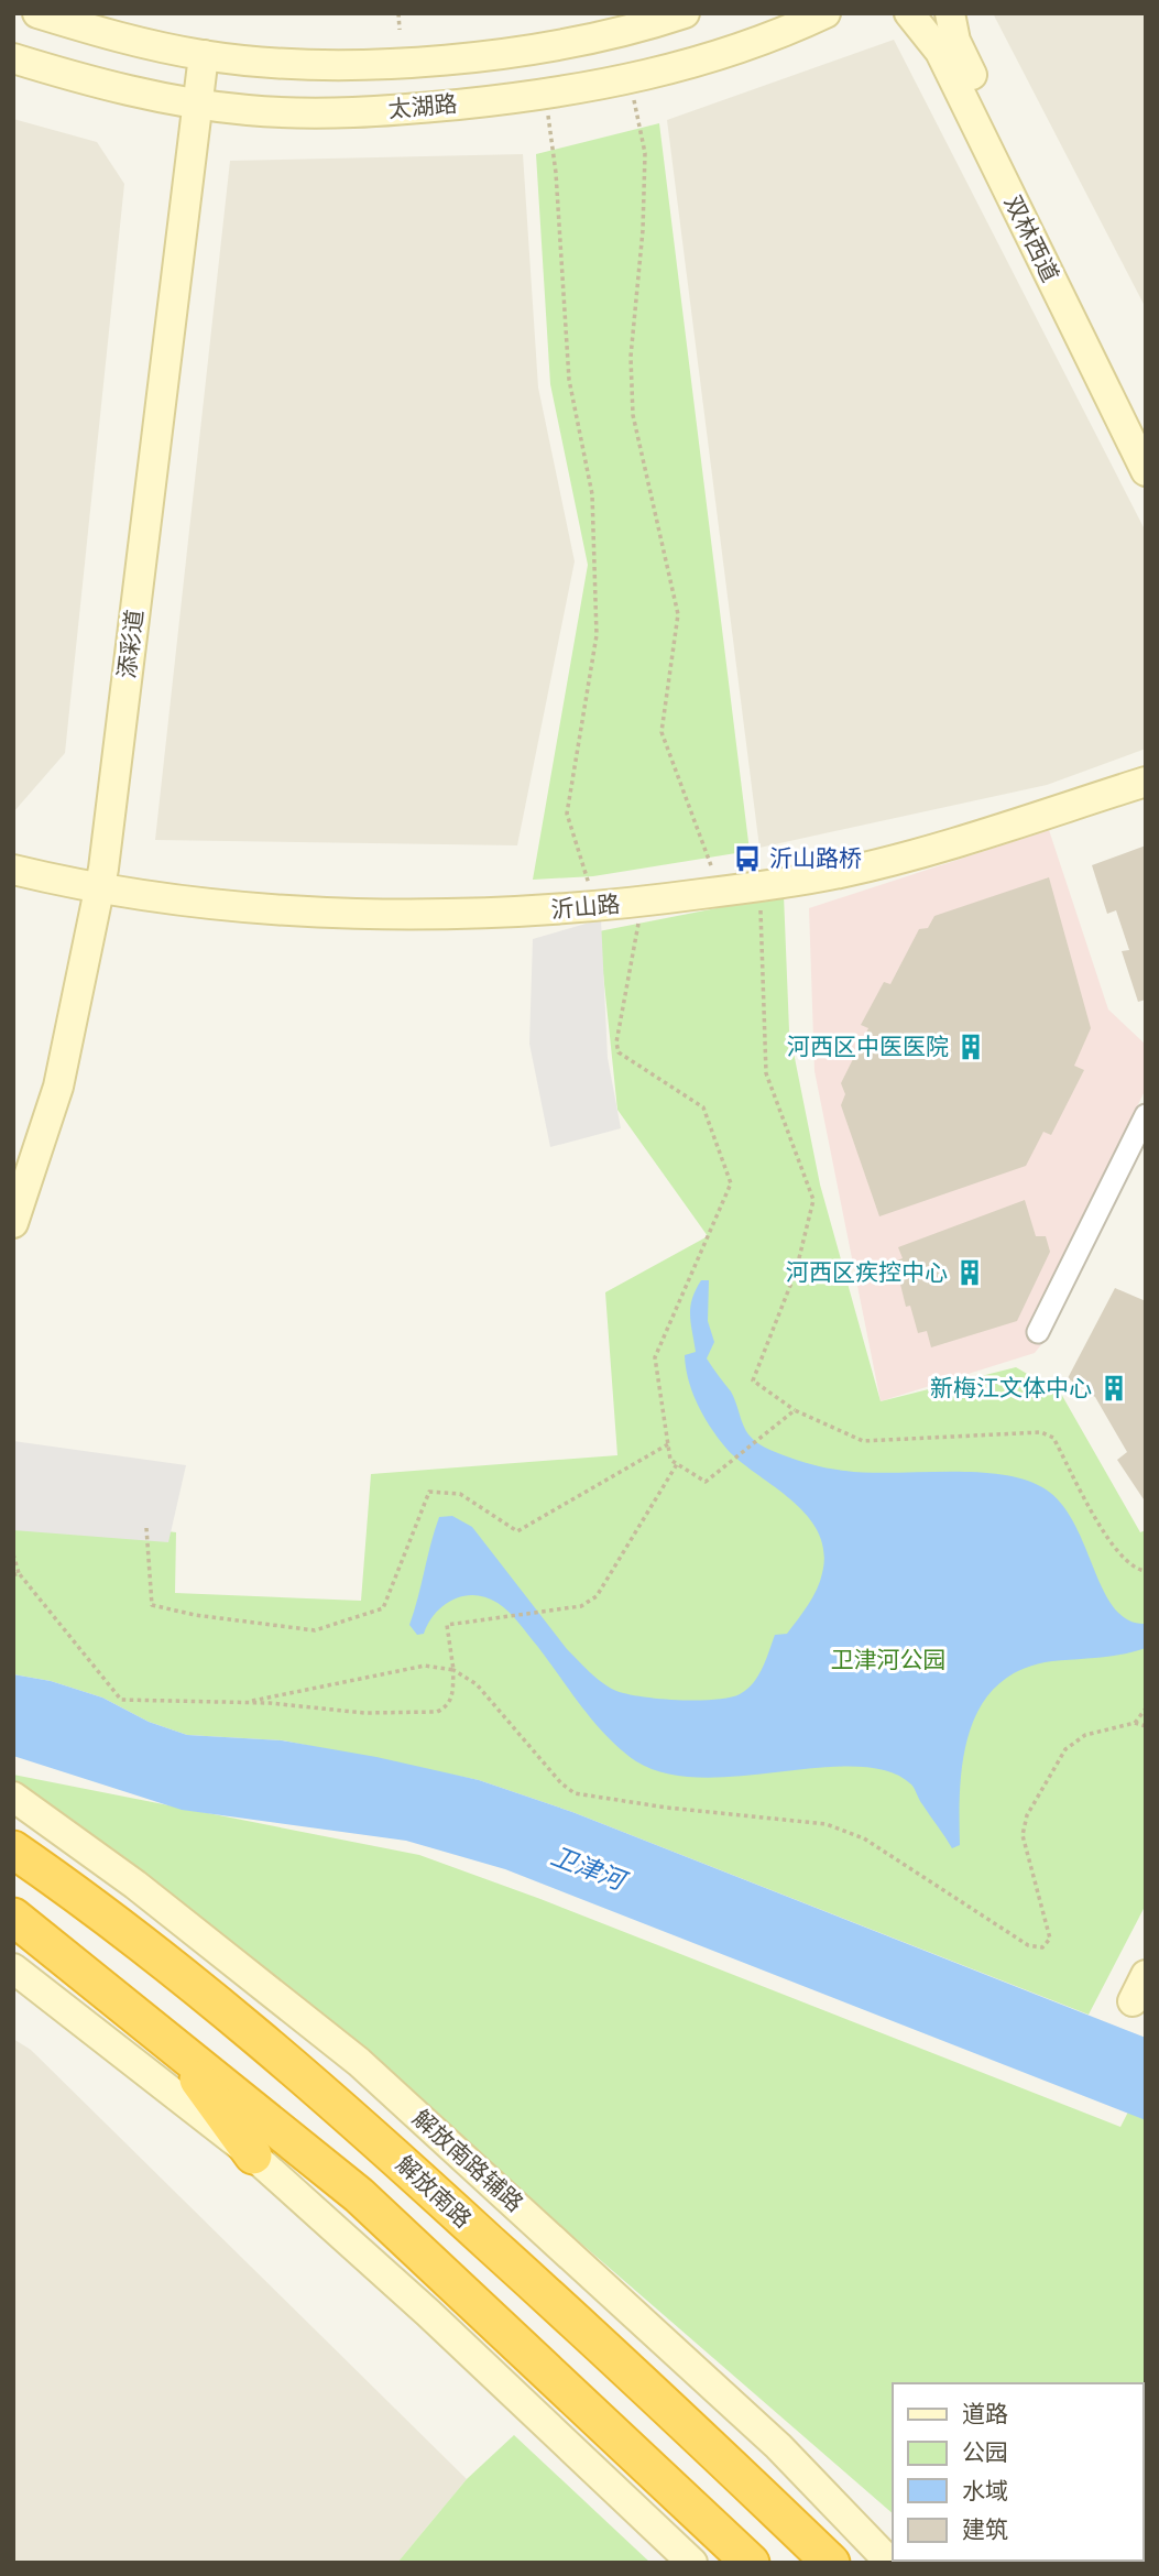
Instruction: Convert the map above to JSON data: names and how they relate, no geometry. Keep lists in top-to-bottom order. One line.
{"streets":{"highway":["解放南路"],"street":["太湖路","双林西道","添彩道","沂山路","解放南路辅路"]},"crossings":[["太湖路","添彩道"],["添彩道","沂山路"]],"water":["卫津河"],"parks":["卫津河公园"],"places":{"bus stop":["沂山路桥"],"building":["河西区中医医院","河西区疾控中心","新梅江文体中心"]},"legend":["道路","公园","水域","建筑"]}
